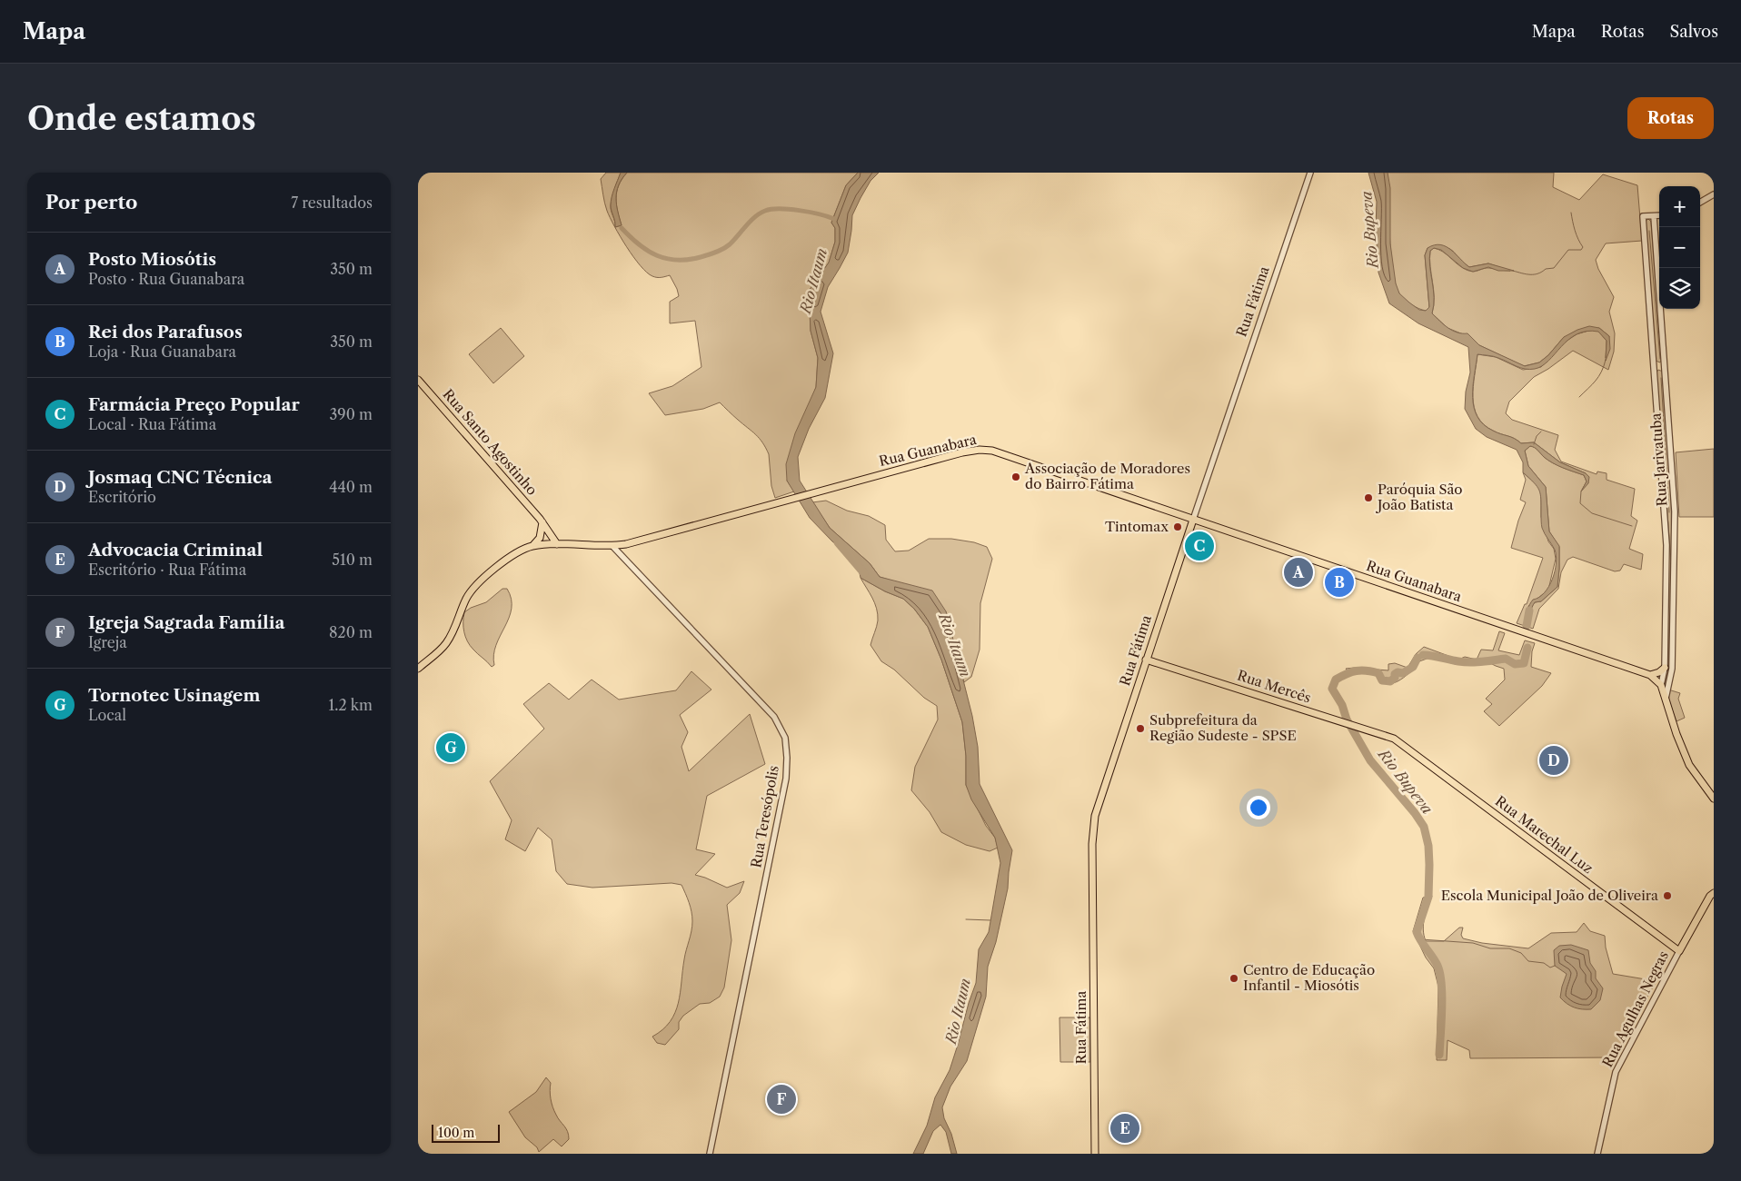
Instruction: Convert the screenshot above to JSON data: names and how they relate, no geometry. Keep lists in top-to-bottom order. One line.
{"streets":{"main road":["Rua Fátima","Rua Santo Agostinho","Rua Guanabara","Rua Jarivatuba","Rua Mercês","Rua Marechal Luz","Rua Agulhas Negras"],"street":["Rua Teresópolis"]},"crossings":[["Rua Fátima","Rua Guanabara"],["Rua Fátima","Rua Mercês"],["Rua Santo Agostinho","Rua Guanabara"],["Rua Guanabara","Rua Jarivatuba"],["Rua Guanabara","Rua Teresópolis"],["Rua Mercês","Rua Marechal Luz"],["Rua Marechal Luz","Rua Agulhas Negras"]],"water":["Rio Bupeva","Rio Itaum"],"places":["Associação de Moradores do Bairro Fátima","Paróquia São João Batista","Tintomax","Subprefeitura da Região Sudeste - SPSE","Escola Municipal João de Oliveira","Centro de Educação Infantil - Miosótis"],"scale_bar":"100 m","page":{"header":"Mapa","nav":["Mapa","Rotas","Salvos"],"buttons":"Rotas","title":"Onde estamos","heading":["Por perto","7 resultados"],"map_buttons":["+","−"],"list":[{"mark":"A","name":"Posto Miosótis","note":"Posto · Rua Guanabara","value":"350 m"},{"mark":"B","name":"Rei dos Parafusos","note":"Loja · Rua Guanabara","value":"350 m"},{"mark":"C","name":"Farmácia Preço Popular","note":"Local · Rua Fátima","value":"390 m"},{"mark":"D","name":"Josmaq CNC Técnica","note":"Escritório","value":"440 m"},{"mark":"E","name":"Advocacia Criminal","note":"Escritório · Rua Fátima","value":"510 m"},{"mark":"F","name":"Igreja Sagrada Família","note":"Igreja","value":"820 m"},{"mark":"G","name":"Tornotec Usinagem","note":"Local","value":"1.2 km"}],"pins":["C","A","B","G","D","F","E"],"scale":"100 m"}}
